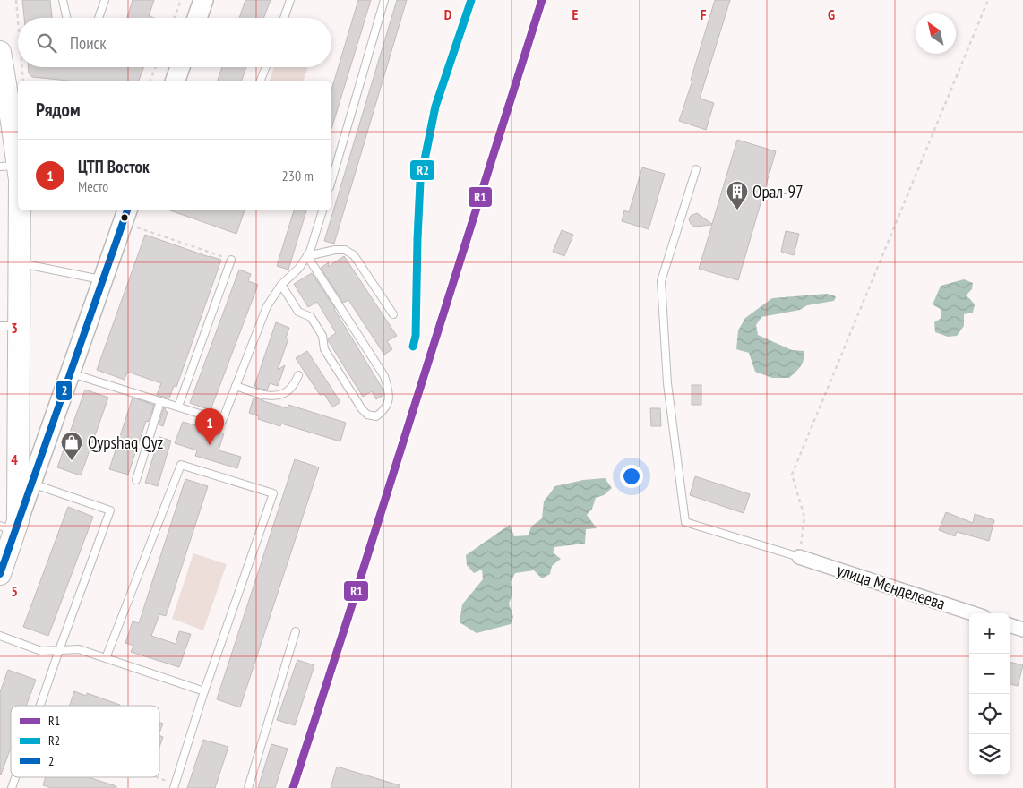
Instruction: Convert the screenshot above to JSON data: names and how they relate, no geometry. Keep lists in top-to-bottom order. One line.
{"streets":{"street":["улица Менделеева"]},"places":{"building":["Орал-97"],"shop":["Qypshaq Qyz"]},"lines":["transit line R1","transit line R2","transit line 2"],"legend":["R1","R2","2"],"north":"top left","page":{"search":"Поиск","heading":"Рядом","list":[{"mark":"1","name":"ЦТП Восток","note":"Место","value":"230 m"}],"pins":"1","map_buttons":["+","−"]},"grid":{"columns":["D","E","F","G"],"rows":["3","4","5"]}}
